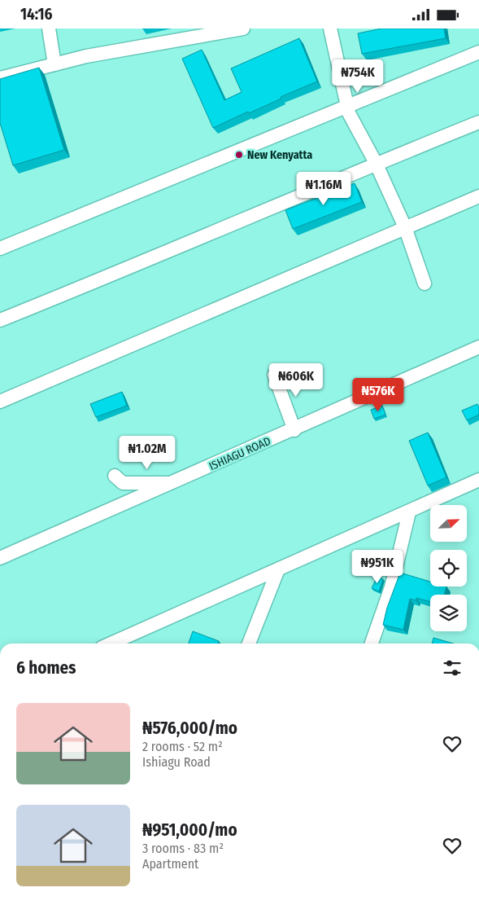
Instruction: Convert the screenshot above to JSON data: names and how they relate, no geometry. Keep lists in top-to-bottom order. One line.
{"streets":{"street":["ISHIAGU ROAD"]},"places":["New Kenyatta"],"north":"top right","page":{"status":"14:16","price":["₦754K","₦1.16M","₦606K","₦576K","₦1.02M","₦951K"],"heading":"6 homes","list":[{"name":"₦576,000/mo","note":"2 rooms · 52 m² · Ishiagu Road"},{"name":"₦951,000/mo","note":"3 rooms · 83 m² · Apartment"}]}}
